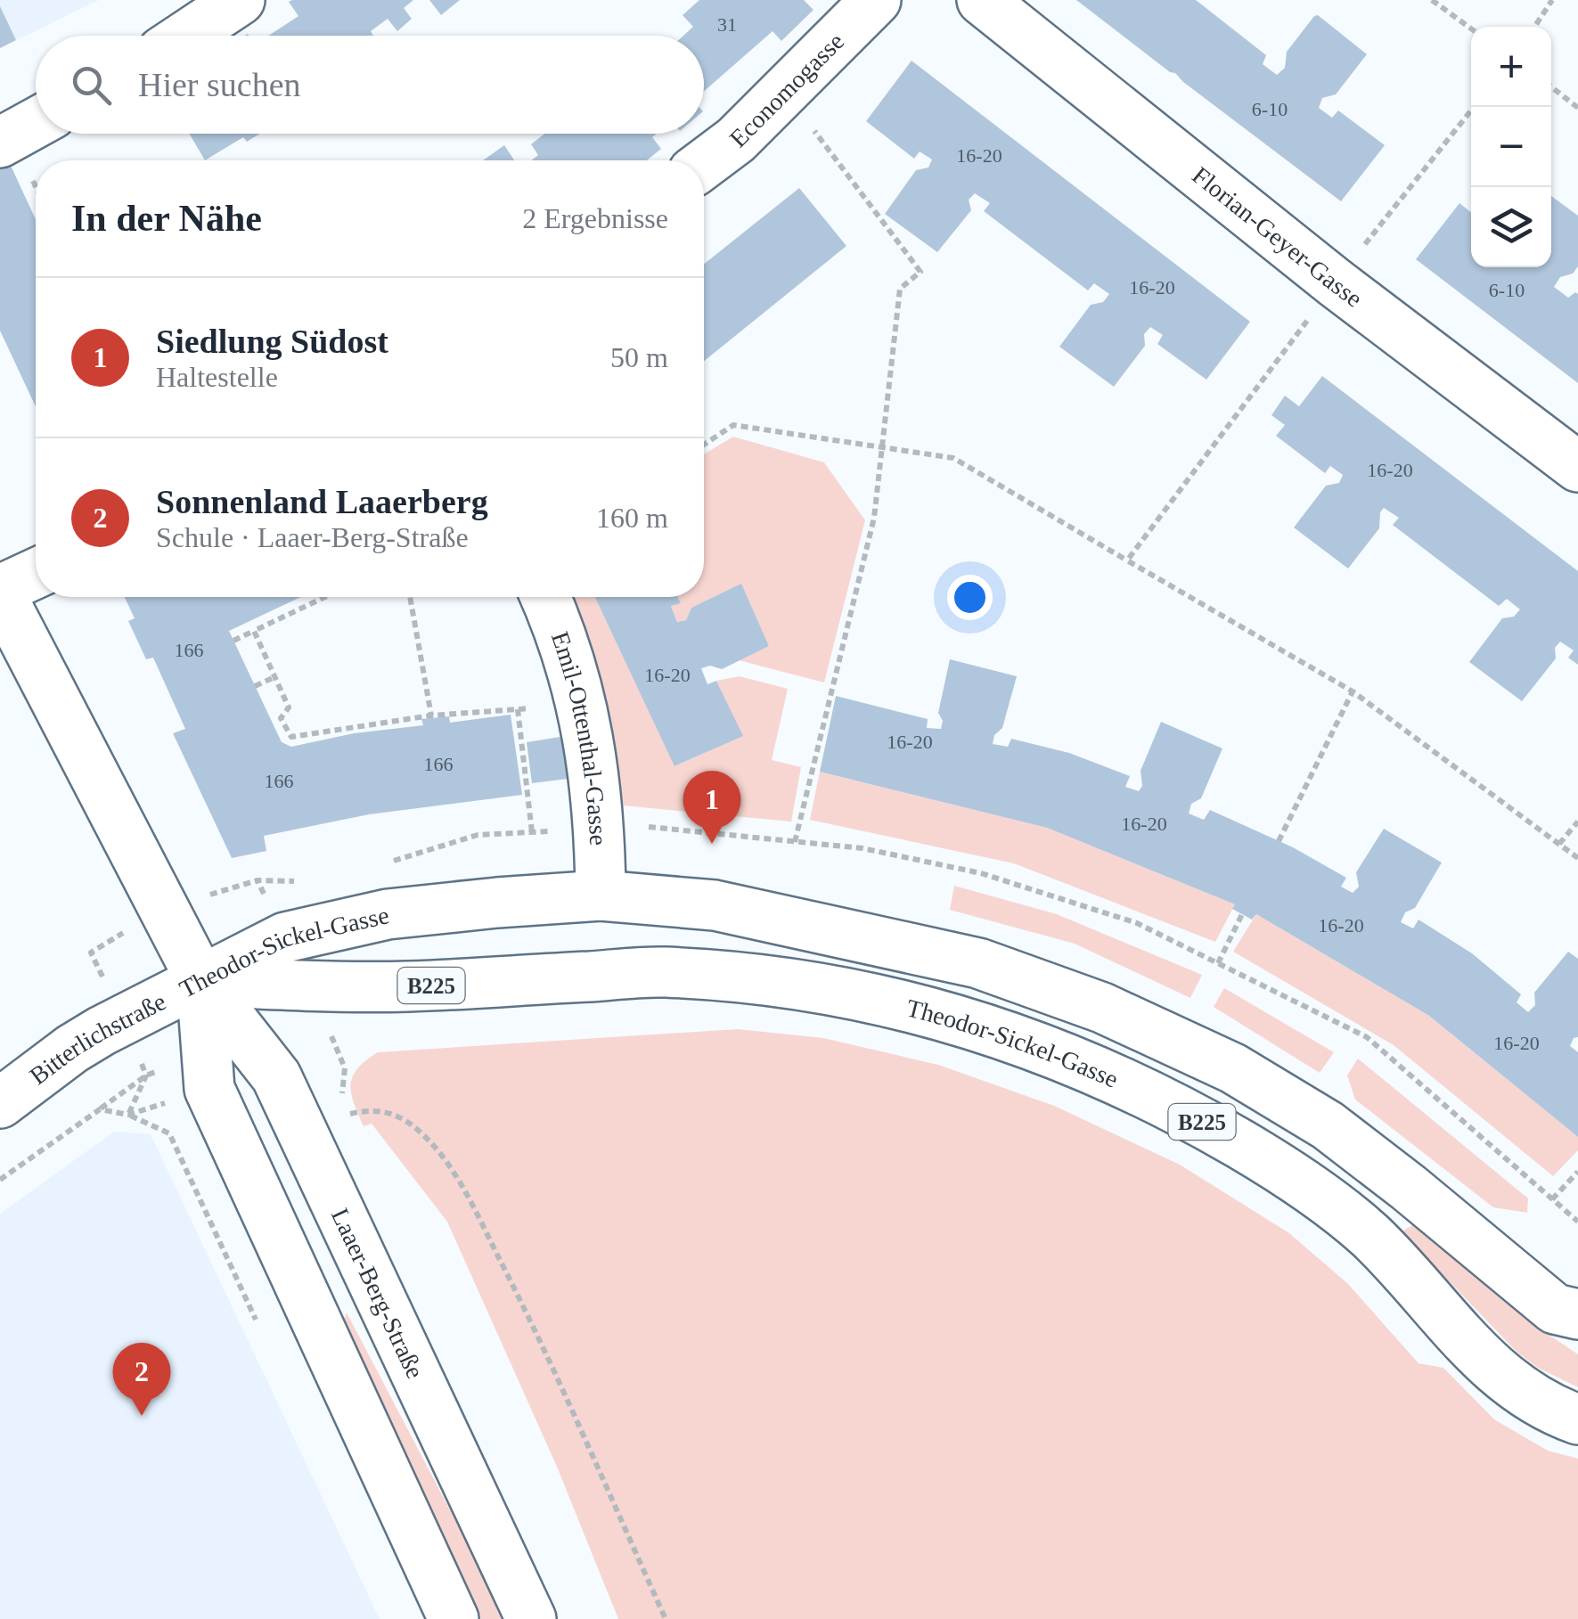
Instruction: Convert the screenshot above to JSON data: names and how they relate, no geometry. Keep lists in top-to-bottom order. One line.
{"streets":{"main road":["Economogasse","Florian-Geyer-Gasse","Emil-Ottenthal-Gasse","Theodor-Sickel-Gasse","B225","Bitterlichstraße","Laaer-Berg-Straße"]},"crossings":[["Emil-Ottenthal-Gasse","Theodor-Sickel-Gasse"],["Theodor-Sickel-Gasse","Bitterlichstraße"],["Theodor-Sickel-Gasse","Laaer-Berg-Straße"],["Bitterlichstraße","Laaer-Berg-Straße"]],"house_numbers":["31","6-10","16-20","16-20","6-10","16-20","166","16-20","16-20","166","166","16-20","16-20","16-20"],"page":{"map_buttons":["+","−"],"search":"Hier suchen","heading":["In der Nähe","2 Ergebnisse"],"list":[{"mark":"1","name":"Siedlung Südost","note":"Haltestelle","value":"50 m"},{"mark":"2","name":"Sonnenland Laaerberg","note":"Schule · Laaer-Berg-Straße","value":"160 m"}],"pins":["1","2"]}}
